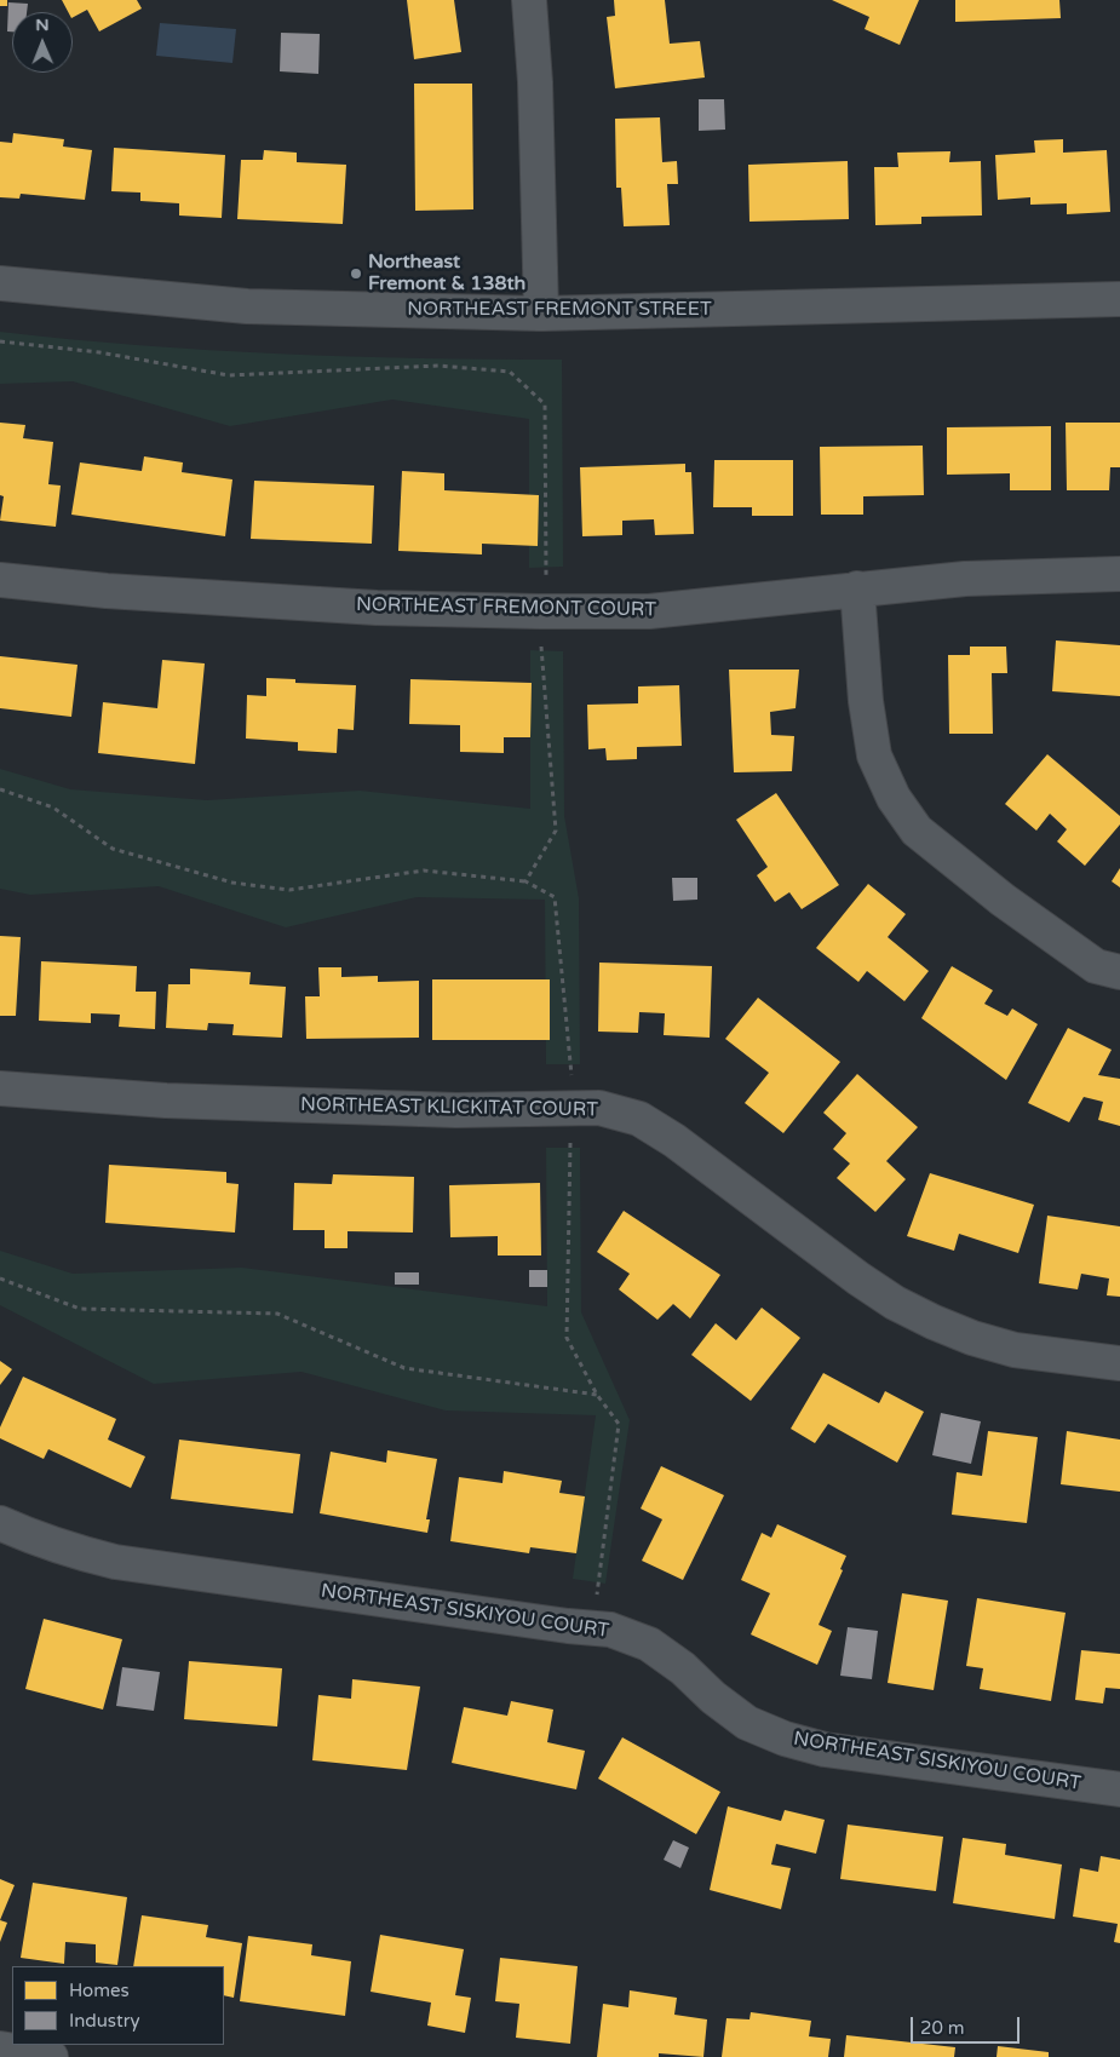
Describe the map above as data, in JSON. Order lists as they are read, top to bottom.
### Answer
{
  "streets": {
    "street": [
      "NORTHEAST FREMONT STREET",
      "NORTHEAST FREMONT COURT",
      "NORTHEAST KLICKITAT COURT",
      "NORTHEAST SISKIYOU COURT"
    ]
  },
  "places": ["Northeast Fremont & 138th"],
  "legend": ["Homes", "Industry"],
  "scale_bar": "20 m",
  "north": "top"
}
